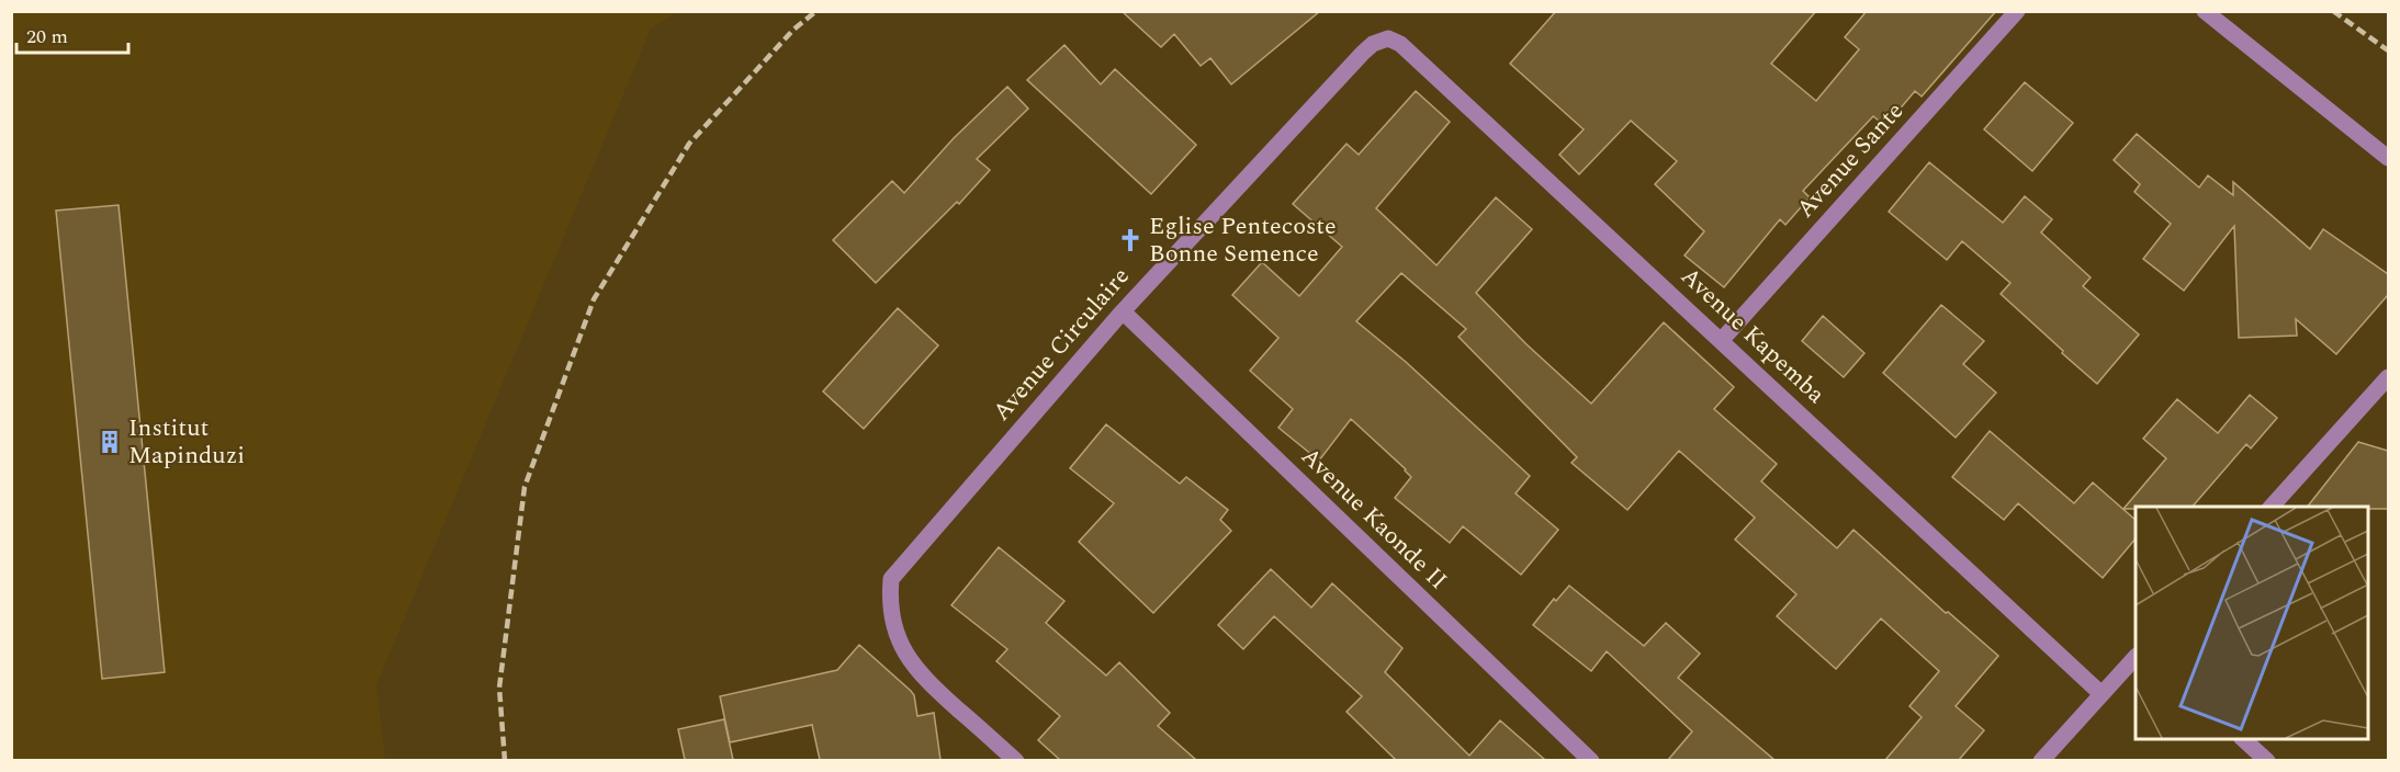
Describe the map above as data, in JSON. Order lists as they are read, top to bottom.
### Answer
{
  "streets": {
    "street": [
      "Avenue Sante",
      "Avenue Kapemba",
      "Avenue Circulaire",
      "Avenue Kaonde II"
    ]
  },
  "crossings": [
    ["Avenue Sante", "Avenue Kapemba"],
    ["Avenue Kapemba", "Avenue Circulaire"],
    ["Avenue Circulaire", "Avenue Kaonde II"]
  ],
  "places": {
    "church": ["Eglise Pentecoste Bonne Semence"],
    "building": ["Institut Mapinduzi"]
  },
  "scale_bar": "20 m"
}
